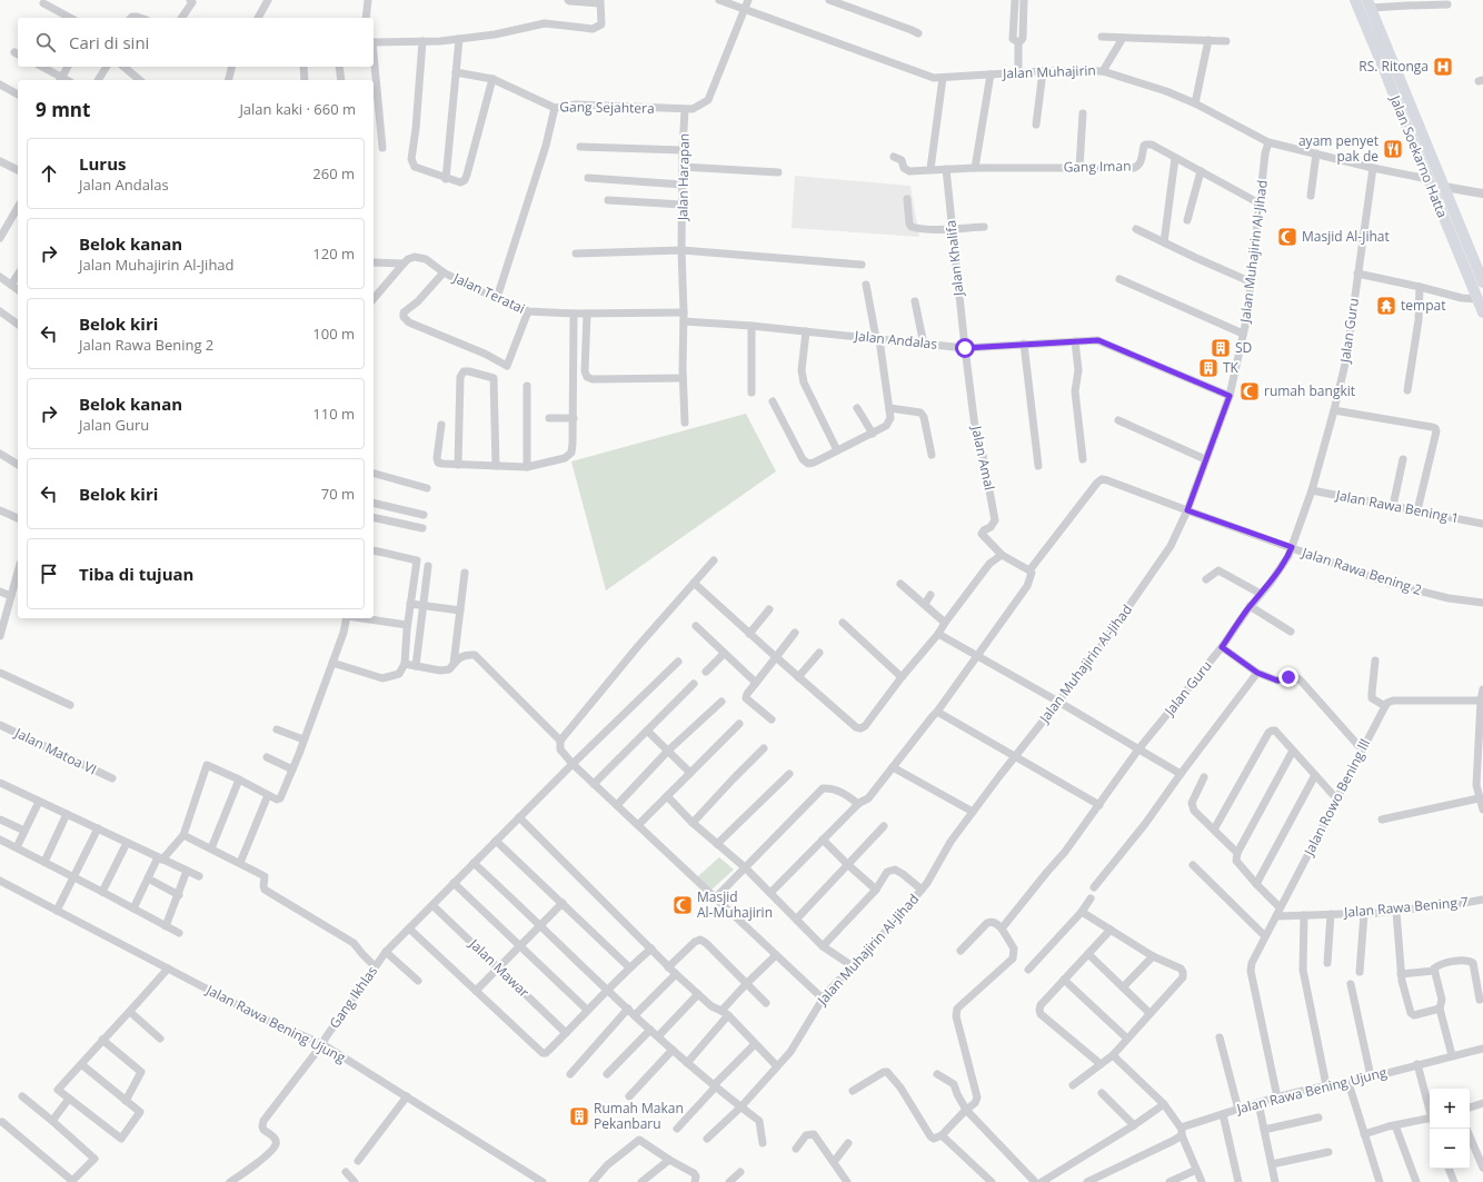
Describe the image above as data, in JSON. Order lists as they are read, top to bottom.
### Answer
{
  "streets": {
    "main road": ["Jalan Soekarno Hatta"],
    "street": [
      "Jalan Muhajirin",
      "Gang Sejahtera",
      "Gang Iman",
      "Jalan Harapan",
      "Jalan Muhajirin Al-Jihad",
      "Jalan Khalifa",
      "Jalan Teratai",
      "Jalan Guru",
      "Jalan Andalas",
      "Jalan Amal",
      "Jalan Rawa Bening 1",
      "Jalan Rawa Bening 2",
      "Jalan Matoa VI",
      "Jalan Rowo Bening lll",
      "Jalan Rawa Bening 7",
      "Jalan Mawar",
      "Gang Ikhlas",
      "Jalan Rawa Bening Ujung"
    ]
  },
  "crossings": [
    ["Jalan Muhajirin", "Jalan Soekarno Hatta"],
    ["Jalan Muhajirin", "Jalan Muhajirin Al-Jihad"],
    ["Jalan Muhajirin", "Jalan Guru"],
    ["Gang Sejahtera", "Jalan Harapan"],
    ["Gang Iman", "Jalan Muhajirin Al-Jihad"],
    ["Gang Iman", "Jalan Khalifa"],
    ["Jalan Harapan", "Jalan Teratai"],
    ["Jalan Harapan", "Jalan Andalas"],
    ["Jalan Muhajirin Al-Jihad", "Jalan Andalas"],
    ["Jalan Muhajirin Al-Jihad", "Jalan Rawa Bening 2"],
    ["Jalan Khalifa", "Jalan Andalas"],
    ["Jalan Khalifa", "Jalan Amal"],
    ["Jalan Guru", "Jalan Rawa Bening 1"],
    ["Jalan Guru", "Jalan Rawa Bening 2"],
    ["Jalan Andalas", "Jalan Amal"],
    ["Jalan Rowo Bening lll", "Jalan Rawa Bening 7"],
    ["Jalan Rowo Bening lll", "Jalan Rawa Bening Ujung"],
    ["Jalan Mawar", "Gang Ikhlas"],
    ["Gang Ikhlas", "Jalan Rawa Bening Ujung"]
  ],
  "places": {
    "hospital": ["RS. Ritonga"],
    "restaurant": ["ayam penyet pak de"],
    "mosque": ["Masjid Al-Jihat", "rumah bangkit", "Masjid Al-Muhajirin"],
    "temple": ["tempat"],
    "building": ["SD", "TK", "Rumah Makan Pekanbaru"]
  },
  "page": {
    "search": "Cari di sini",
    "heading": ["9 mnt", "Jalan kaki · 660 m"],
    "list": [
      ["Lurus", "Jalan Andalas", "260 m"],
      ["Belok kanan", "Jalan Muhajirin Al-Jihad", "120 m"],
      ["Belok kiri", "Jalan Rawa Bening 2", "100 m"],
      ["Belok kanan", "Jalan Guru", "110 m"],
      ["Belok kiri", "70 m"],
      "Tiba di tujuan"
    ],
    "map_buttons": ["+", "−"]
  }
}
